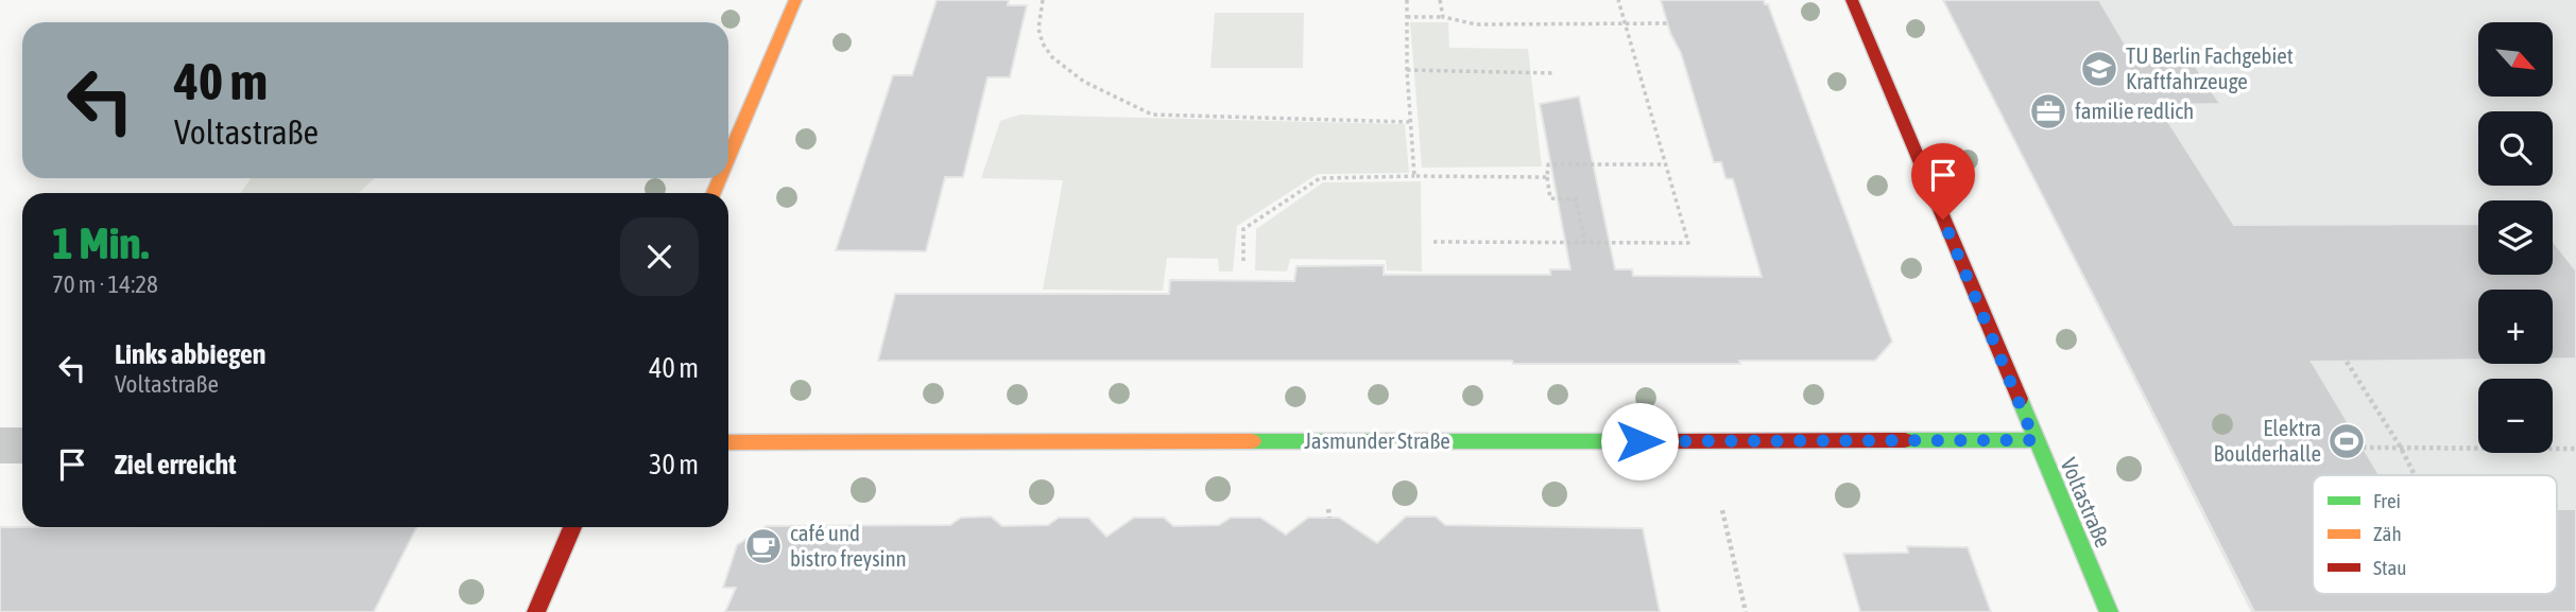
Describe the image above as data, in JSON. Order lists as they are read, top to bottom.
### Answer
{
  "streets": {
    "street": ["Jasmunder Straße", "Voltastraße"]
  },
  "crossings": [
    ["Jasmunder Straße", "Voltastraße"]
  ],
  "places": {
    "school or university": ["TU Berlin Fachgebiet Kraftfahrzeuge"],
    "office": ["familie redlich"],
    "sports": ["Elektra Boulderhalle"],
    "cafe": ["café und bistro freysinn"]
  },
  "legend": ["Frei", "Zäh", "Stau"],
  "north": "bottom right",
  "page": {
    "map_buttons": ["+", "−"],
    "turn": ["40 m", "Voltastraße"],
    "heading": ["1 Min.", "70 m · 14:28"],
    "list": [
      {
        "name": "Links abbiegen",
        "note": "Voltastraße",
        "value": "40 m"
      },
      {
        "name": "Ziel erreicht",
        "value": "30 m"
      }
    ]
  }
}
